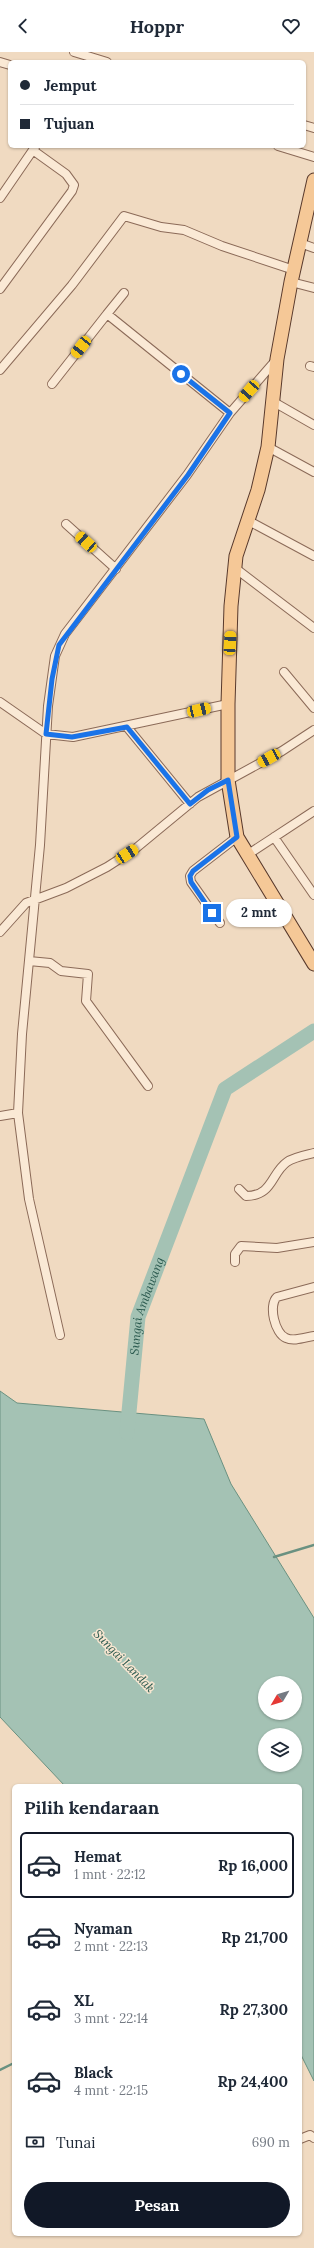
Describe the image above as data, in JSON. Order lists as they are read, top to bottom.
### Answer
{
  "water": ["Sungai Ambawang", "Sungai Landak"],
  "north": "bottom left",
  "page": {
    "header": "Hoppr",
    "banner": ["Jemput", "Tujuan"],
    "bubble": "2 mnt",
    "heading": "Pilih kendaraan",
    "list": [
      {
        "name": "Hemat",
        "note": "1 mnt · 22:12",
        "value": "Rp 16,000"
      },
      {
        "name": "Nyaman",
        "note": "2 mnt · 22:13",
        "value": "Rp 21,700"
      },
      {
        "name": "XL",
        "note": "3 mnt · 22:14",
        "value": "Rp 27,300"
      },
      {
        "name": "Black",
        "note": "4 mnt · 22:15",
        "value": "Rp 24,400"
      }
    ],
    "pay": ["Tunai", "690 m"],
    "buttons": "Pesan"
  }
}
